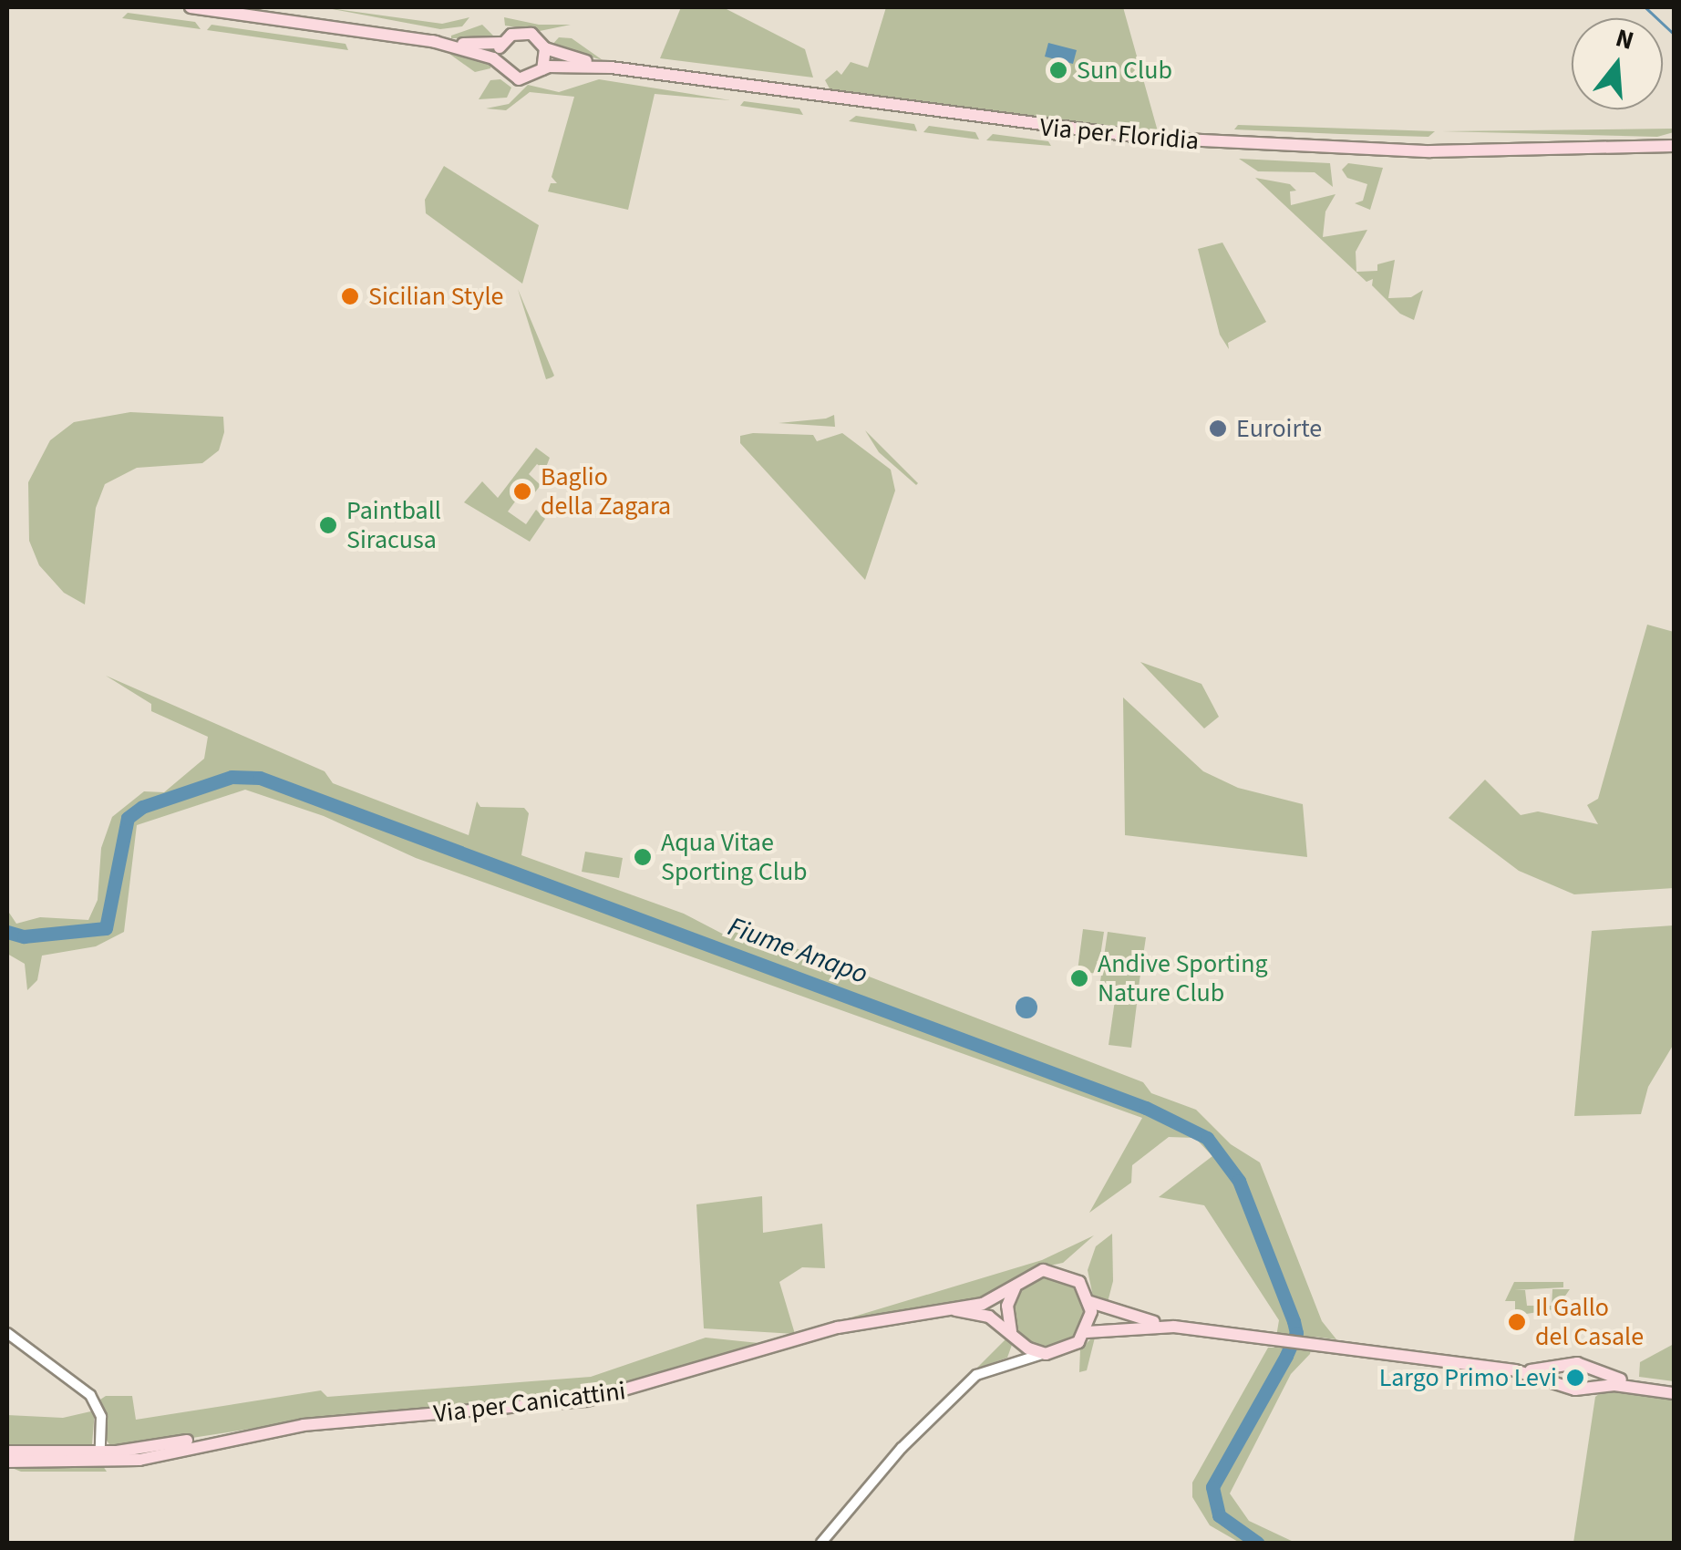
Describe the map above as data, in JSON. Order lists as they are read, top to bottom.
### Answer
{
  "streets": {
    "main road": ["Via per Floridia", "Via per Canicattini"]
  },
  "water": ["Fiume Anapo"],
  "places": [
    "Sun Club",
    "Sicilian Style",
    "Euroirte",
    "Baglio della Zagara",
    "Paintball Siracusa",
    "Aqua Vitae Sporting Club",
    "Andive Sporting Nature Club",
    "Il Gallo del Casale",
    "Largo Primo Levi"
  ],
  "north": "top"
}
